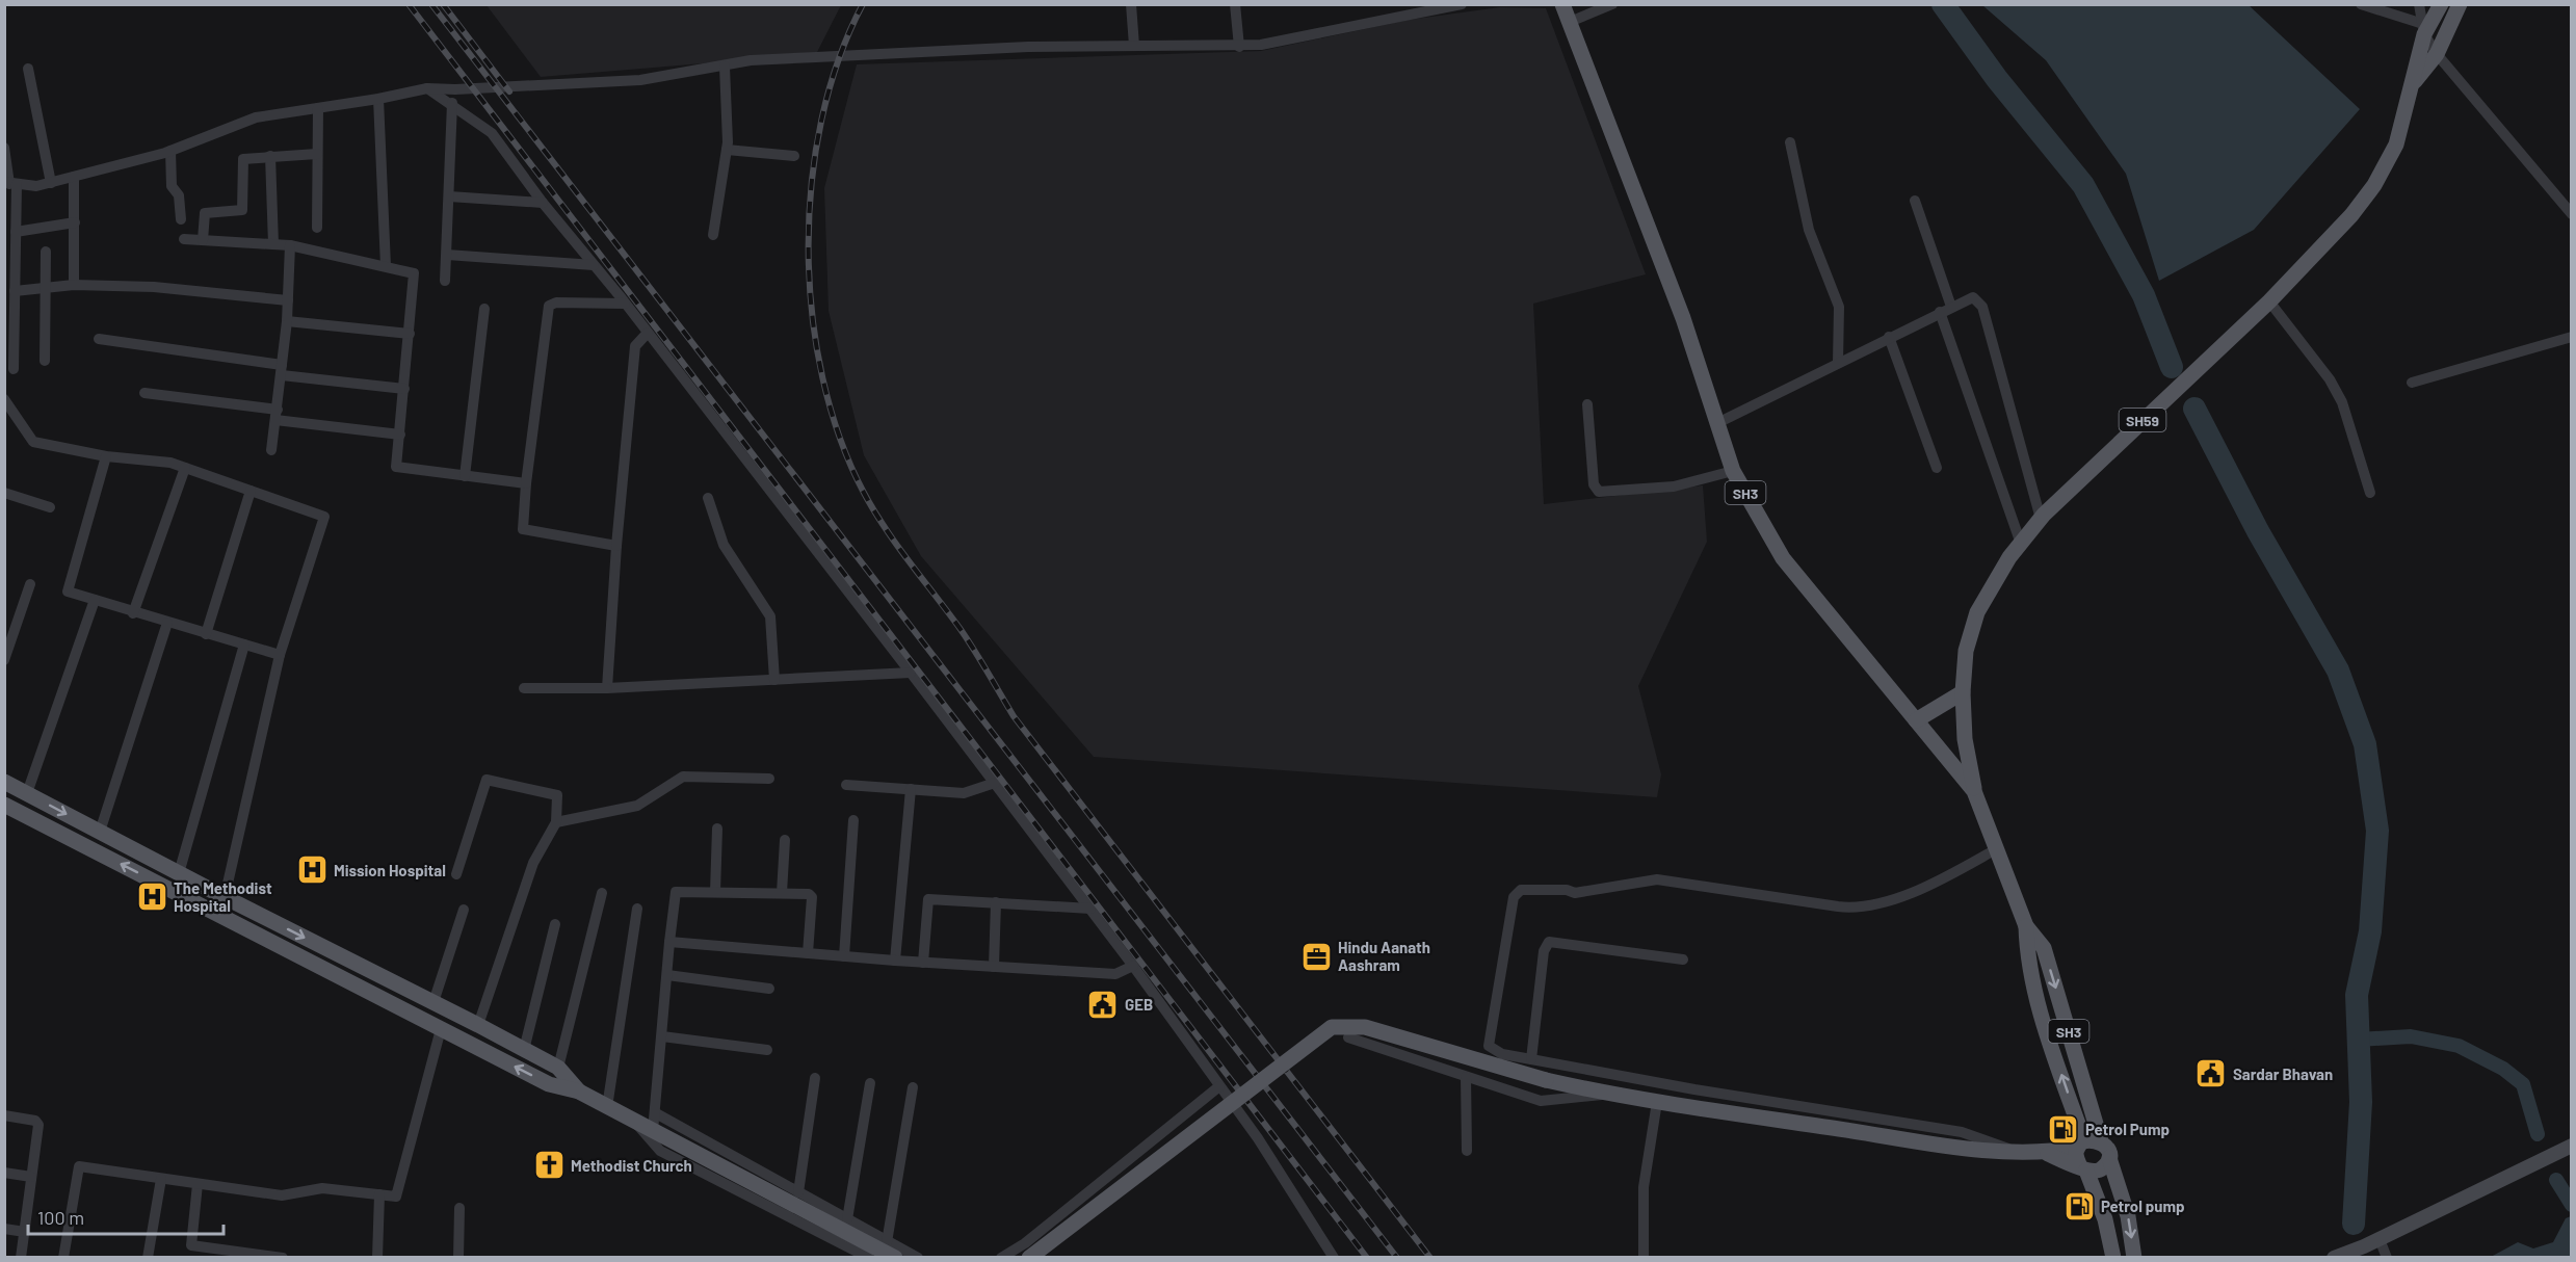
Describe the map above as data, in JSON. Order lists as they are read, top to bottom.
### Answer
{
  "streets": {
    "main road": ["SH59", "SH3"]
  },
  "crossings": [
    ["SH59", "SH3"]
  ],
  "places": {
    "hospital": ["Mission Hospital", "The Methodist Hospital"],
    "office": ["Hindu Aanath Aashram"],
    "public building": ["GEB", "Sardar Bhavan"],
    "fuel station": ["Petrol Pump", "Petrol pump"],
    "church": ["Methodist Church"]
  },
  "scale_bar": "100 m"
}
